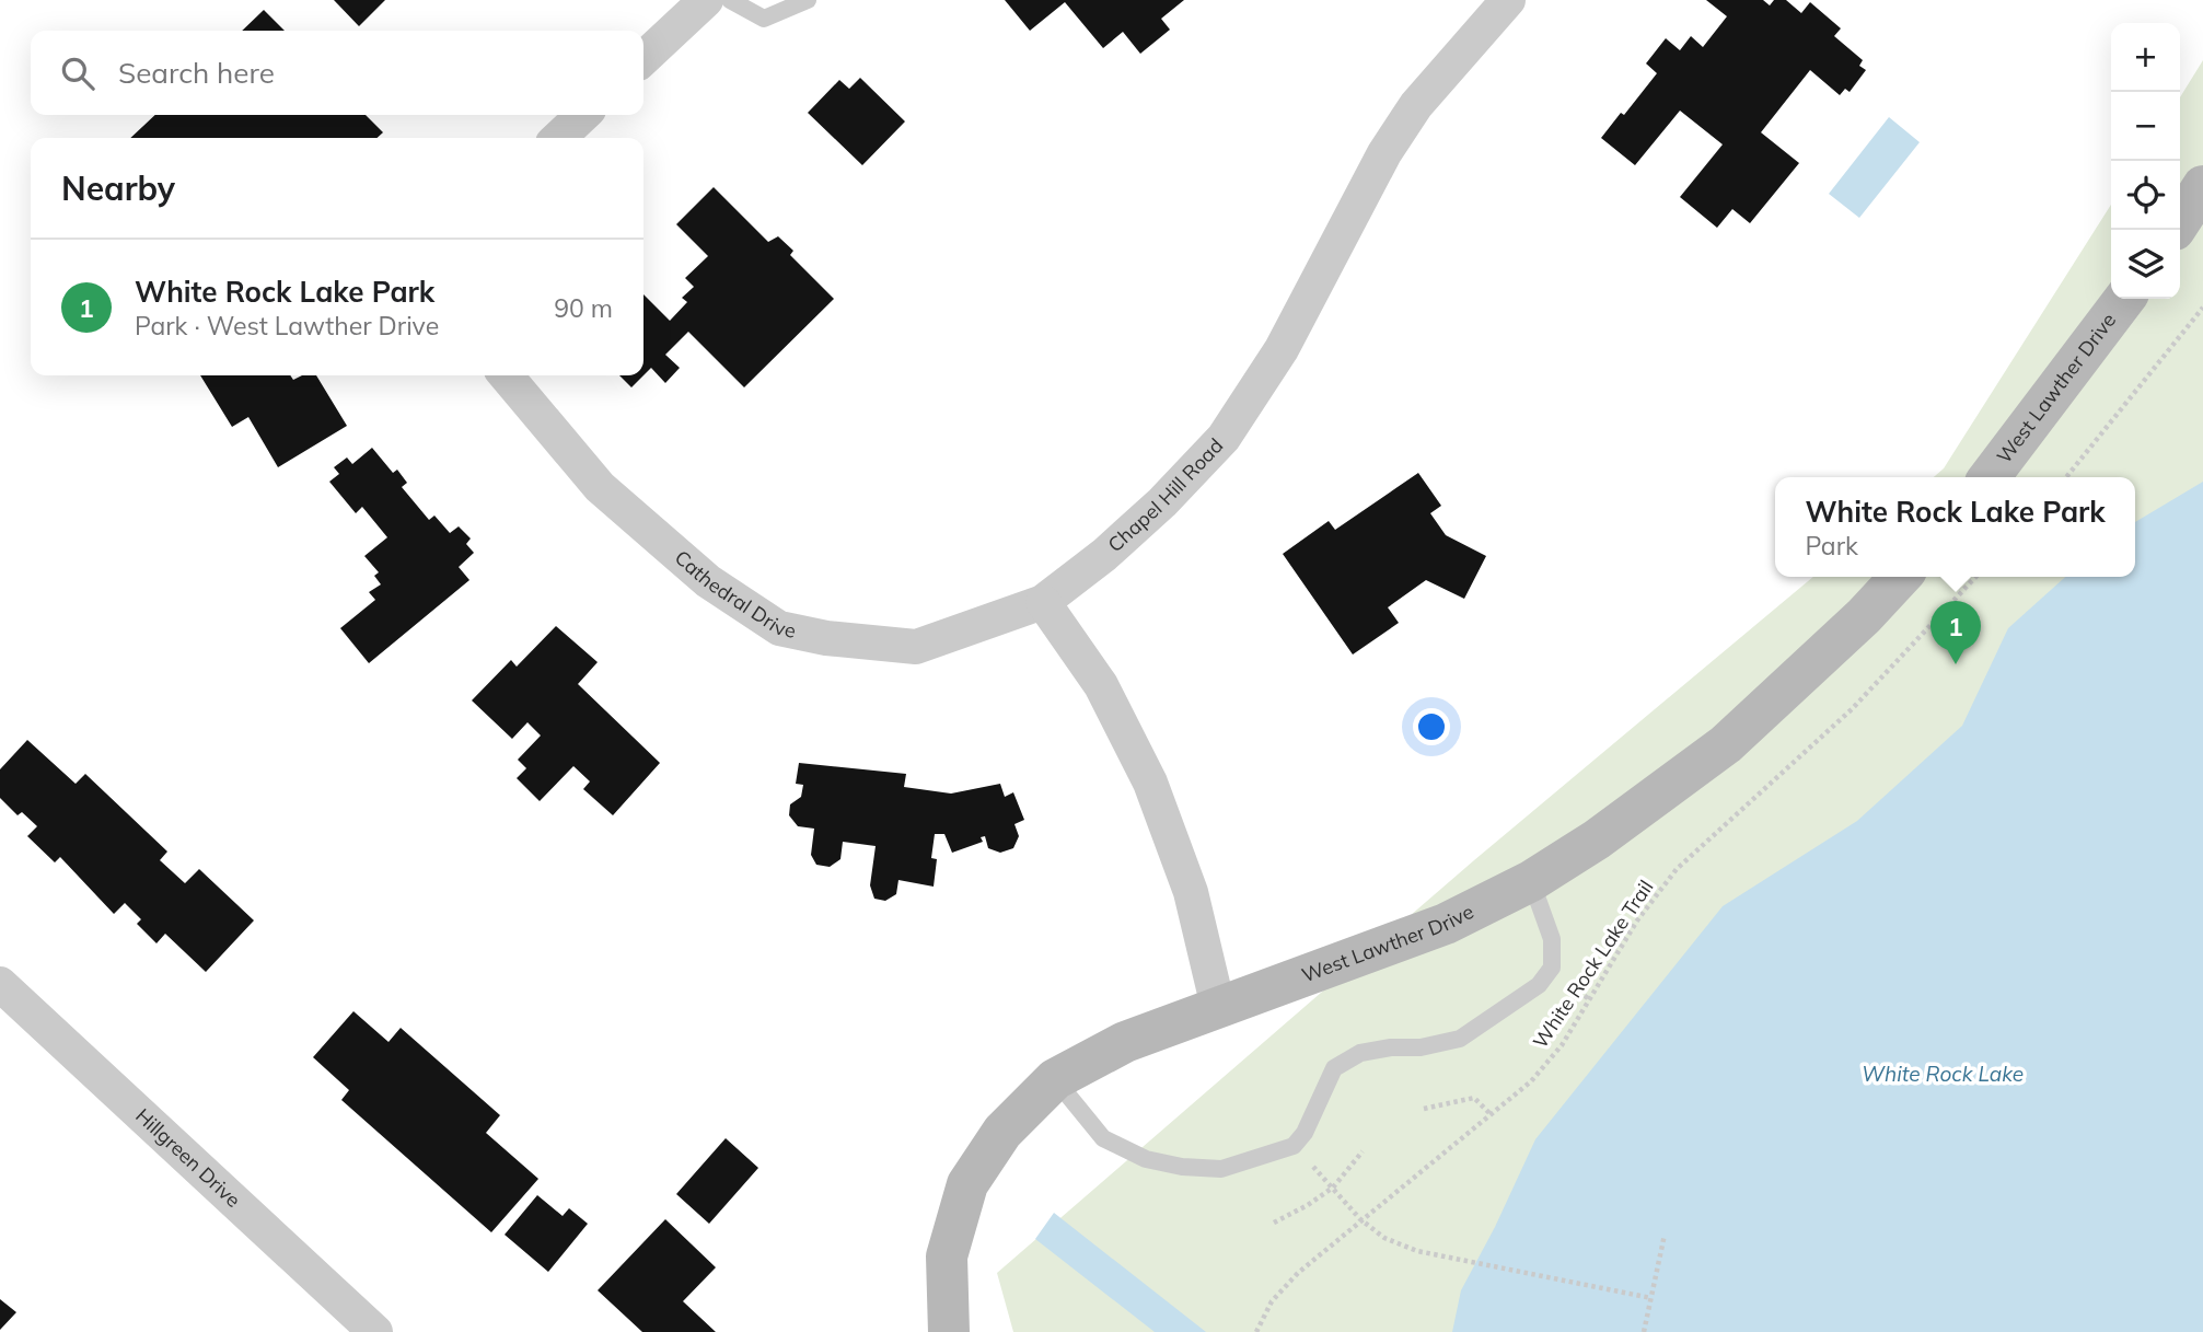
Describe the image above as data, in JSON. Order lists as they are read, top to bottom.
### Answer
{
  "streets": {
    "street": [
      "West Lawther Drive",
      "Chapel Hill Road",
      "Cathedral Drive",
      "Hillgreen Drive"
    ],
    "path": ["White Rock Lake Trail"]
  },
  "crossings": [
    ["Chapel Hill Road", "Cathedral Drive"]
  ],
  "water": ["White Rock Lake"],
  "page": {
    "map_buttons": ["+", "−"],
    "search": "Search here",
    "heading": "Nearby",
    "list": [
      {
        "mark": "1",
        "name": "White Rock Lake Park",
        "note": "Park · West Lawther Drive",
        "value": "90 m"
      }
    ],
    "popup": ["White Rock Lake Park", "Park"],
    "pins": "1"
  }
}
